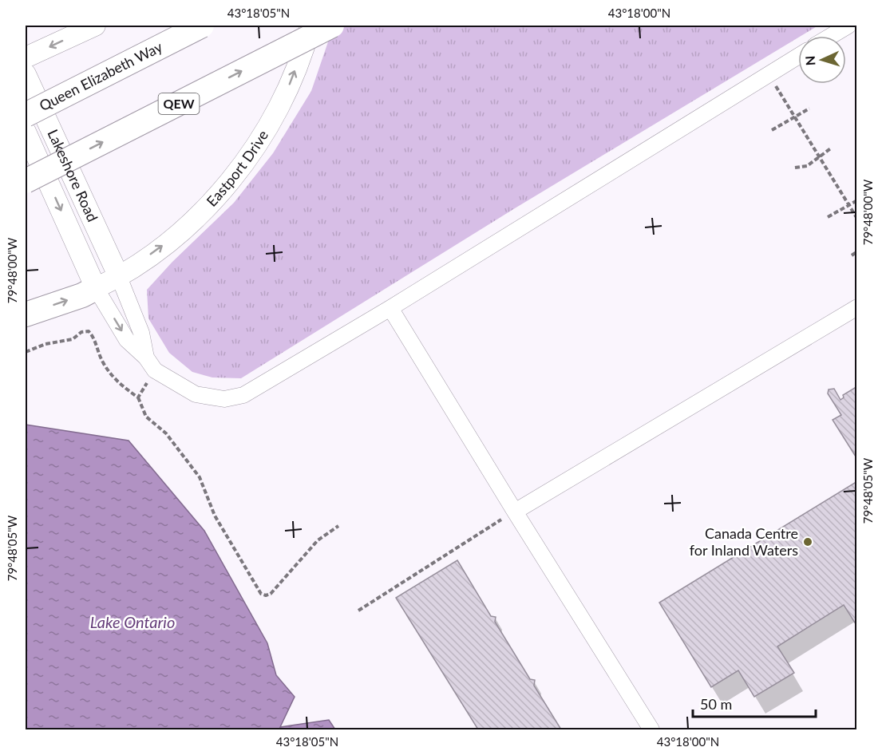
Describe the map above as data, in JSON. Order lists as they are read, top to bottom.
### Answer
{
  "streets": {
    "highway": ["Queen Elizabeth Way", "QEW"],
    "main road": ["Eastport Drive", "Lakeshore Road"]
  },
  "crossings": [
    ["Eastport Drive", "Lakeshore Road"]
  ],
  "one_way": ["Eastport Drive"],
  "water": ["Lake Ontario"],
  "places": ["Canada Centre for Inland Waters"],
  "scale_bar": "50 m",
  "north": "left",
  "coordinates": [
    "43°18'05\"N",
    "43°18'00\"N",
    "79°48'00\"W",
    "79°48'05\"W"
  ]
}
